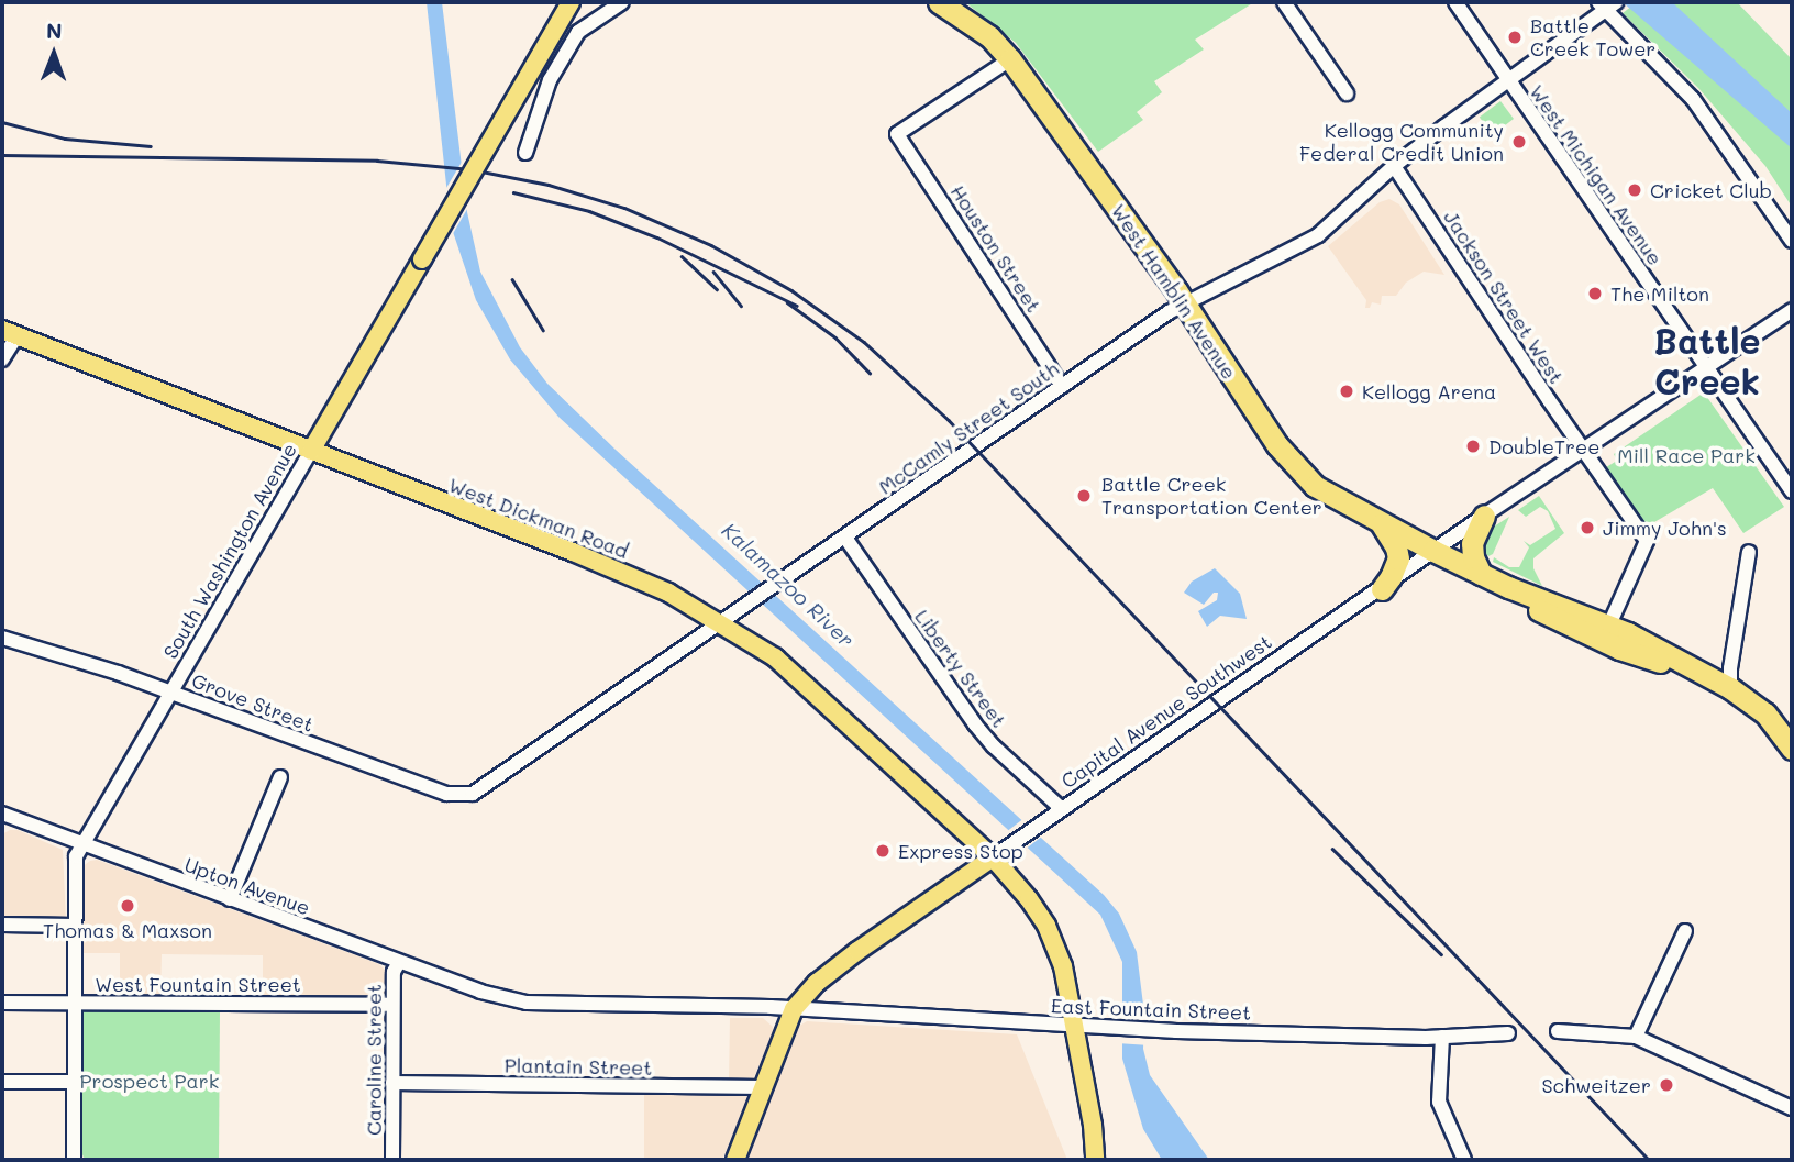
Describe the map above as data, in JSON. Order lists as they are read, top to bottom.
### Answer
{
  "streets": {
    "highway": ["West Hamblin Avenue"],
    "main road": ["West Dickman Road", "South Washington Avenue", "Capital Avenue Southwest"],
    "street": [
      "West Michigan Avenue",
      "Houston Street",
      "Jackson Street West",
      "McCamly Street South",
      "Liberty Street",
      "Grove Street",
      "Upton Avenue",
      "West Fountain Street",
      "East Fountain Street",
      "Caroline Street",
      "Plantain Street"
    ]
  },
  "crossings": [
    ["West Michigan Avenue", "McCamly Street South"],
    ["West Michigan Avenue", "Capital Avenue Southwest"],
    ["Houston Street", "West Hamblin Avenue"],
    ["Houston Street", "McCamly Street South"],
    ["West Hamblin Avenue", "Jackson Street West"],
    ["West Hamblin Avenue", "McCamly Street South"],
    ["West Hamblin Avenue", "Capital Avenue Southwest"],
    ["Jackson Street West", "McCamly Street South"],
    ["Jackson Street West", "Capital Avenue Southwest"],
    ["McCamly Street South", "West Dickman Road"],
    ["McCamly Street South", "Liberty Street"],
    ["McCamly Street South", "Grove Street"],
    ["West Dickman Road", "South Washington Avenue"],
    ["West Dickman Road", "Capital Avenue Southwest"],
    ["West Dickman Road", "East Fountain Street"],
    ["South Washington Avenue", "Grove Street"],
    ["South Washington Avenue", "Upton Avenue"],
    ["South Washington Avenue", "West Fountain Street"],
    ["Liberty Street", "Capital Avenue Southwest"],
    ["Capital Avenue Southwest", "Upton Avenue"],
    ["Capital Avenue Southwest", "East Fountain Street"],
    ["Capital Avenue Southwest", "Plantain Street"],
    ["Upton Avenue", "East Fountain Street"],
    ["Upton Avenue", "Caroline Street"],
    ["West Fountain Street", "Caroline Street"],
    ["Caroline Street", "Plantain Street"]
  ],
  "districts": ["Battle Creek"],
  "water": ["Kalamazoo River"],
  "parks": ["Mill Race Park", "Prospect Park"],
  "places": [
    "Battle Creek Tower",
    "Kellogg Community Federal Credit Union",
    "Cricket Club",
    "The Milton",
    "Kellogg Arena",
    "DoubleTree",
    "Battle Creek Transportation Center",
    "Jimmy John's",
    "Express Stop",
    "Thomas & Maxson",
    "Schweitzer"
  ],
  "north": "top"
}
